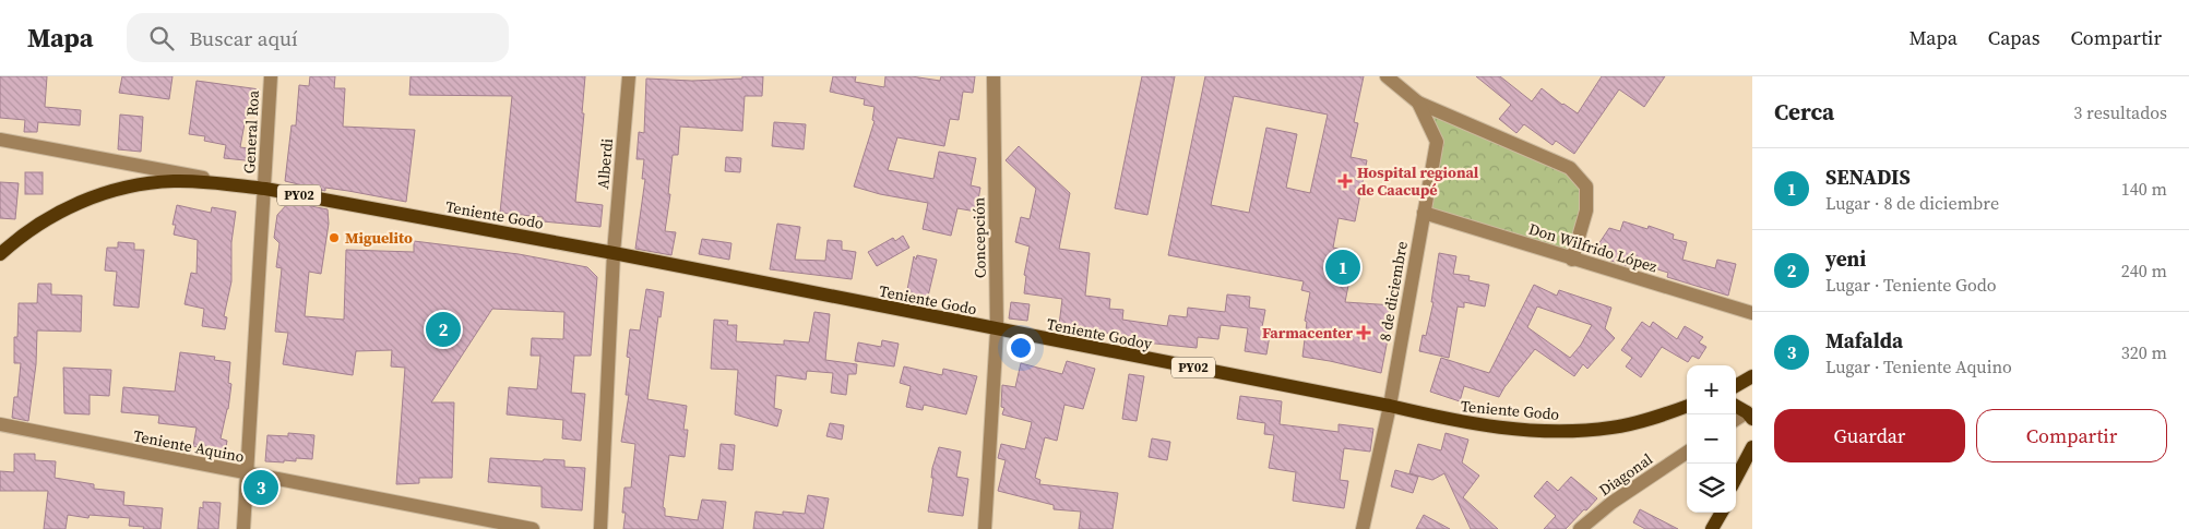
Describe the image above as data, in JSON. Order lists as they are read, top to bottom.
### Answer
{
  "streets": {
    "main road": ["PY02", "Teniente Godo", "Teniente Godoy"],
    "street": [
      "General Roa",
      "Alberdi",
      "Concepción",
      "Don Wilfrido López",
      "8 de diciembre",
      "Teniente Aquino",
      "Diagonal"
    ]
  },
  "crossings": [
    ["General Roa", "Teniente Godo"],
    ["General Roa", "Teniente Aquino"],
    ["Alberdi", "Teniente Godo"],
    ["Teniente Godo", "Concepción"],
    ["Teniente Godo", "8 de diciembre"],
    ["Teniente Godo", "Teniente Godoy"],
    ["Concepción", "Teniente Godoy"],
    ["Don Wilfrido López", "8 de diciembre"],
    ["8 de diciembre", "Teniente Godoy"]
  ],
  "places": {
    "health": ["Hospital regional de Caacupé", "Farmacenter"],
    "other": ["Miguelito"]
  },
  "page": {
    "header": "Mapa",
    "search": "Buscar aquí",
    "nav": ["Mapa", "Capas", "Compartir"],
    "heading": ["Cerca", "3 resultados"],
    "list": [
      {
        "mark": "1",
        "name": "SENADIS",
        "note": "Lugar · 8 de diciembre",
        "value": "140 m"
      },
      {
        "mark": "2",
        "name": "yeni",
        "note": "Lugar · Teniente Godo",
        "value": "240 m"
      },
      {
        "mark": "3",
        "name": "Mafalda",
        "note": "Lugar · Teniente Aquino",
        "value": "320 m"
      }
    ],
    "pins": ["1", "2", "3"],
    "map_buttons": ["+", "−"],
    "buttons": ["Guardar", "Compartir"]
  }
}
